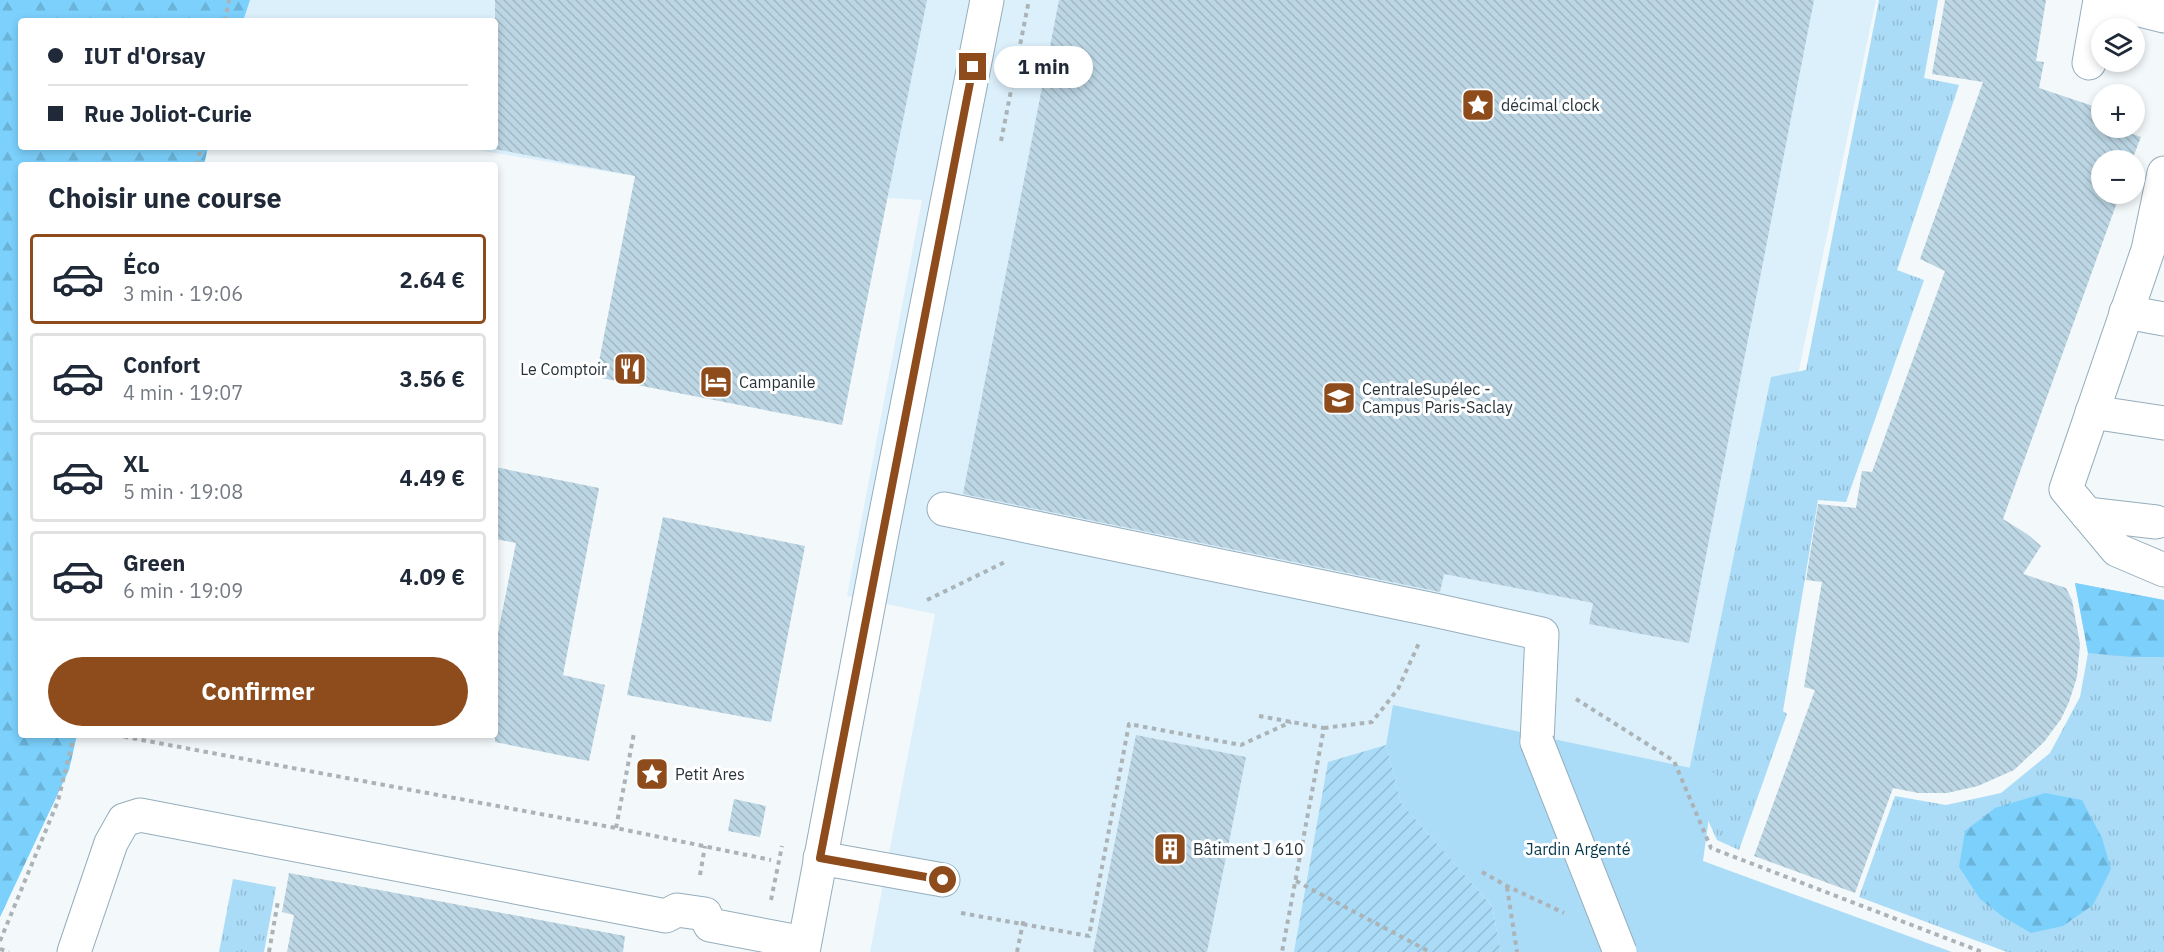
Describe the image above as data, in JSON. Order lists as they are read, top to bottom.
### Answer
{
  "parks": ["Jardin Argenté"],
  "places": {
    "place": ["décimal clock", "Petit Ares"],
    "restaurant": ["Le Comptoir"],
    "hotel": ["Campanile"],
    "school or university": ["CentraleSupélec - Campus Paris-Saclay"],
    "building": ["Bâtiment J 610"]
  },
  "page": {
    "map_buttons": ["+", "−"],
    "banner": ["IUT d'Orsay", "Rue Joliot-Curie"],
    "bubble": "1 min",
    "heading": "Choisir une course",
    "list": [
      {
        "name": "Éco",
        "note": "3 min · 19:06",
        "value": "2.64 €"
      },
      {
        "name": "Confort",
        "note": "4 min · 19:07",
        "value": "3.56 €"
      },
      {
        "name": "XL",
        "note": "5 min · 19:08",
        "value": "4.49 €"
      },
      {
        "name": "Green",
        "note": "6 min · 19:09",
        "value": "4.09 €"
      }
    ],
    "buttons": "Confirmer"
  }
}
